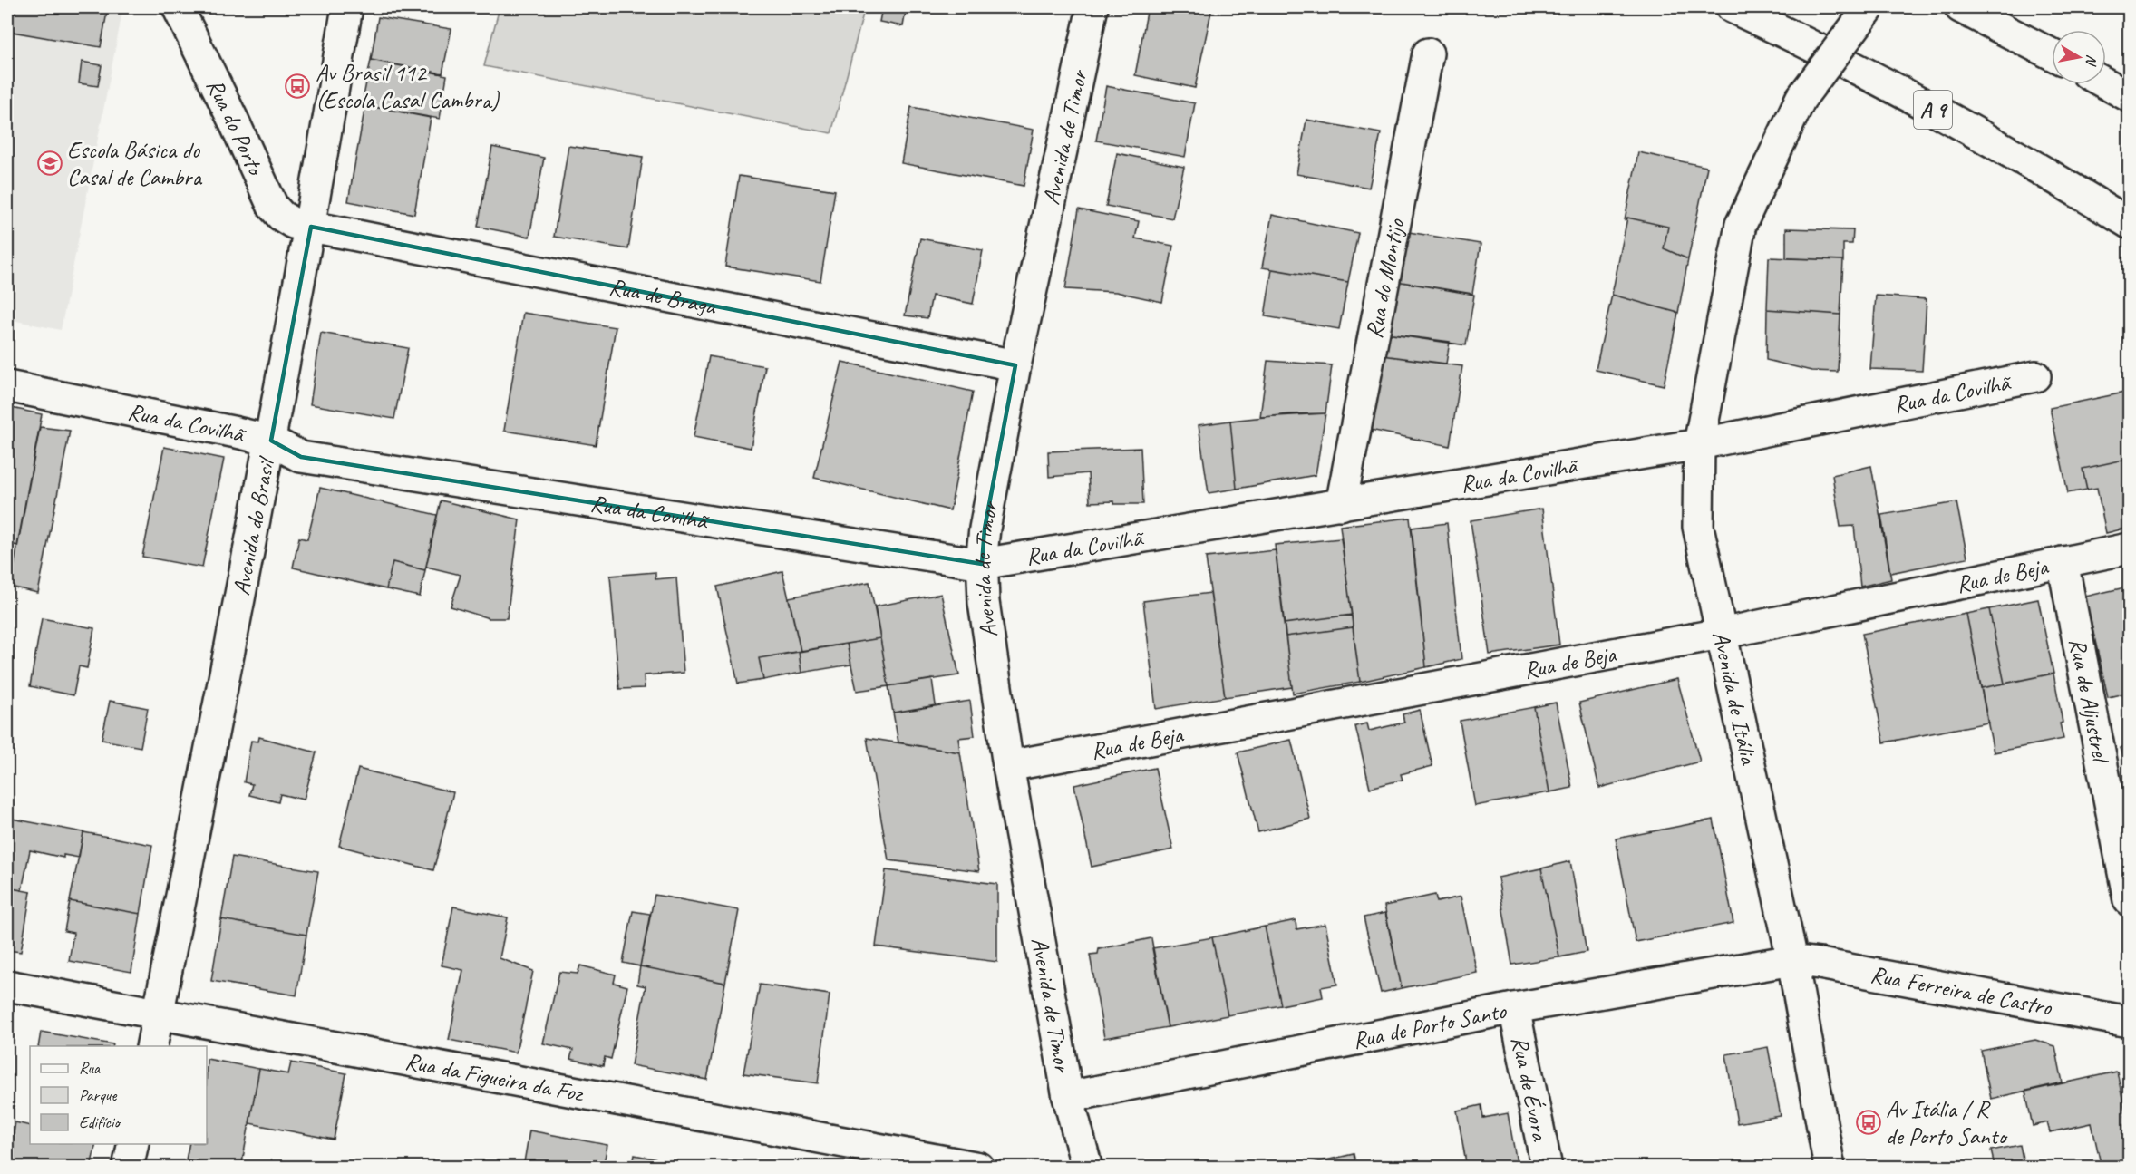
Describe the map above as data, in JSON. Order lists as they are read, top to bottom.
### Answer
{
  "streets": {
    "main road": [
      "A 9",
      "Rua do Porto",
      "Avenida de Timor",
      "Rua do Montijo",
      "Rua de Braga",
      "Rua da Covilhã",
      "Avenida do Brasil",
      "Rua de Beja",
      "Avenida de Itália",
      "Rua de Aljustrel",
      "Rua Ferreira de Castro",
      "Rua de Porto Santo",
      "Rua da Figueira da Foz",
      "Rua de Évora"
    ]
  },
  "crossings": [
    ["Rua do Porto", "Rua de Braga"],
    ["Rua do Porto", "Avenida do Brasil"],
    ["Avenida de Timor", "Rua de Braga"],
    ["Avenida de Timor", "Rua da Covilhã"],
    ["Avenida de Timor", "Rua de Beja"],
    ["Avenida de Timor", "Rua de Porto Santo"],
    ["Rua do Montijo", "Rua da Covilhã"],
    ["Rua de Braga", "Avenida do Brasil"],
    ["Rua da Covilhã", "Avenida do Brasil"],
    ["Rua da Covilhã", "Avenida de Itália"],
    ["Avenida do Brasil", "Rua da Figueira da Foz"],
    ["Rua de Beja", "Avenida de Itália"],
    ["Rua de Beja", "Rua de Aljustrel"],
    ["Avenida de Itália", "Rua Ferreira de Castro"],
    ["Avenida de Itália", "Rua de Porto Santo"],
    ["Rua Ferreira de Castro", "Rua de Porto Santo"],
    ["Rua de Porto Santo", "Rua de Évora"]
  ],
  "places": {
    "bus stop": ["Av Brasil 112 (Escola Casal Cambra)", "Av Itália / R de Porto Santo"],
    "school or university": ["Escola Básica do Casal de Cambra"]
  },
  "legend": ["Rua", "Parque", "Edifício"],
  "north": "right"
}
